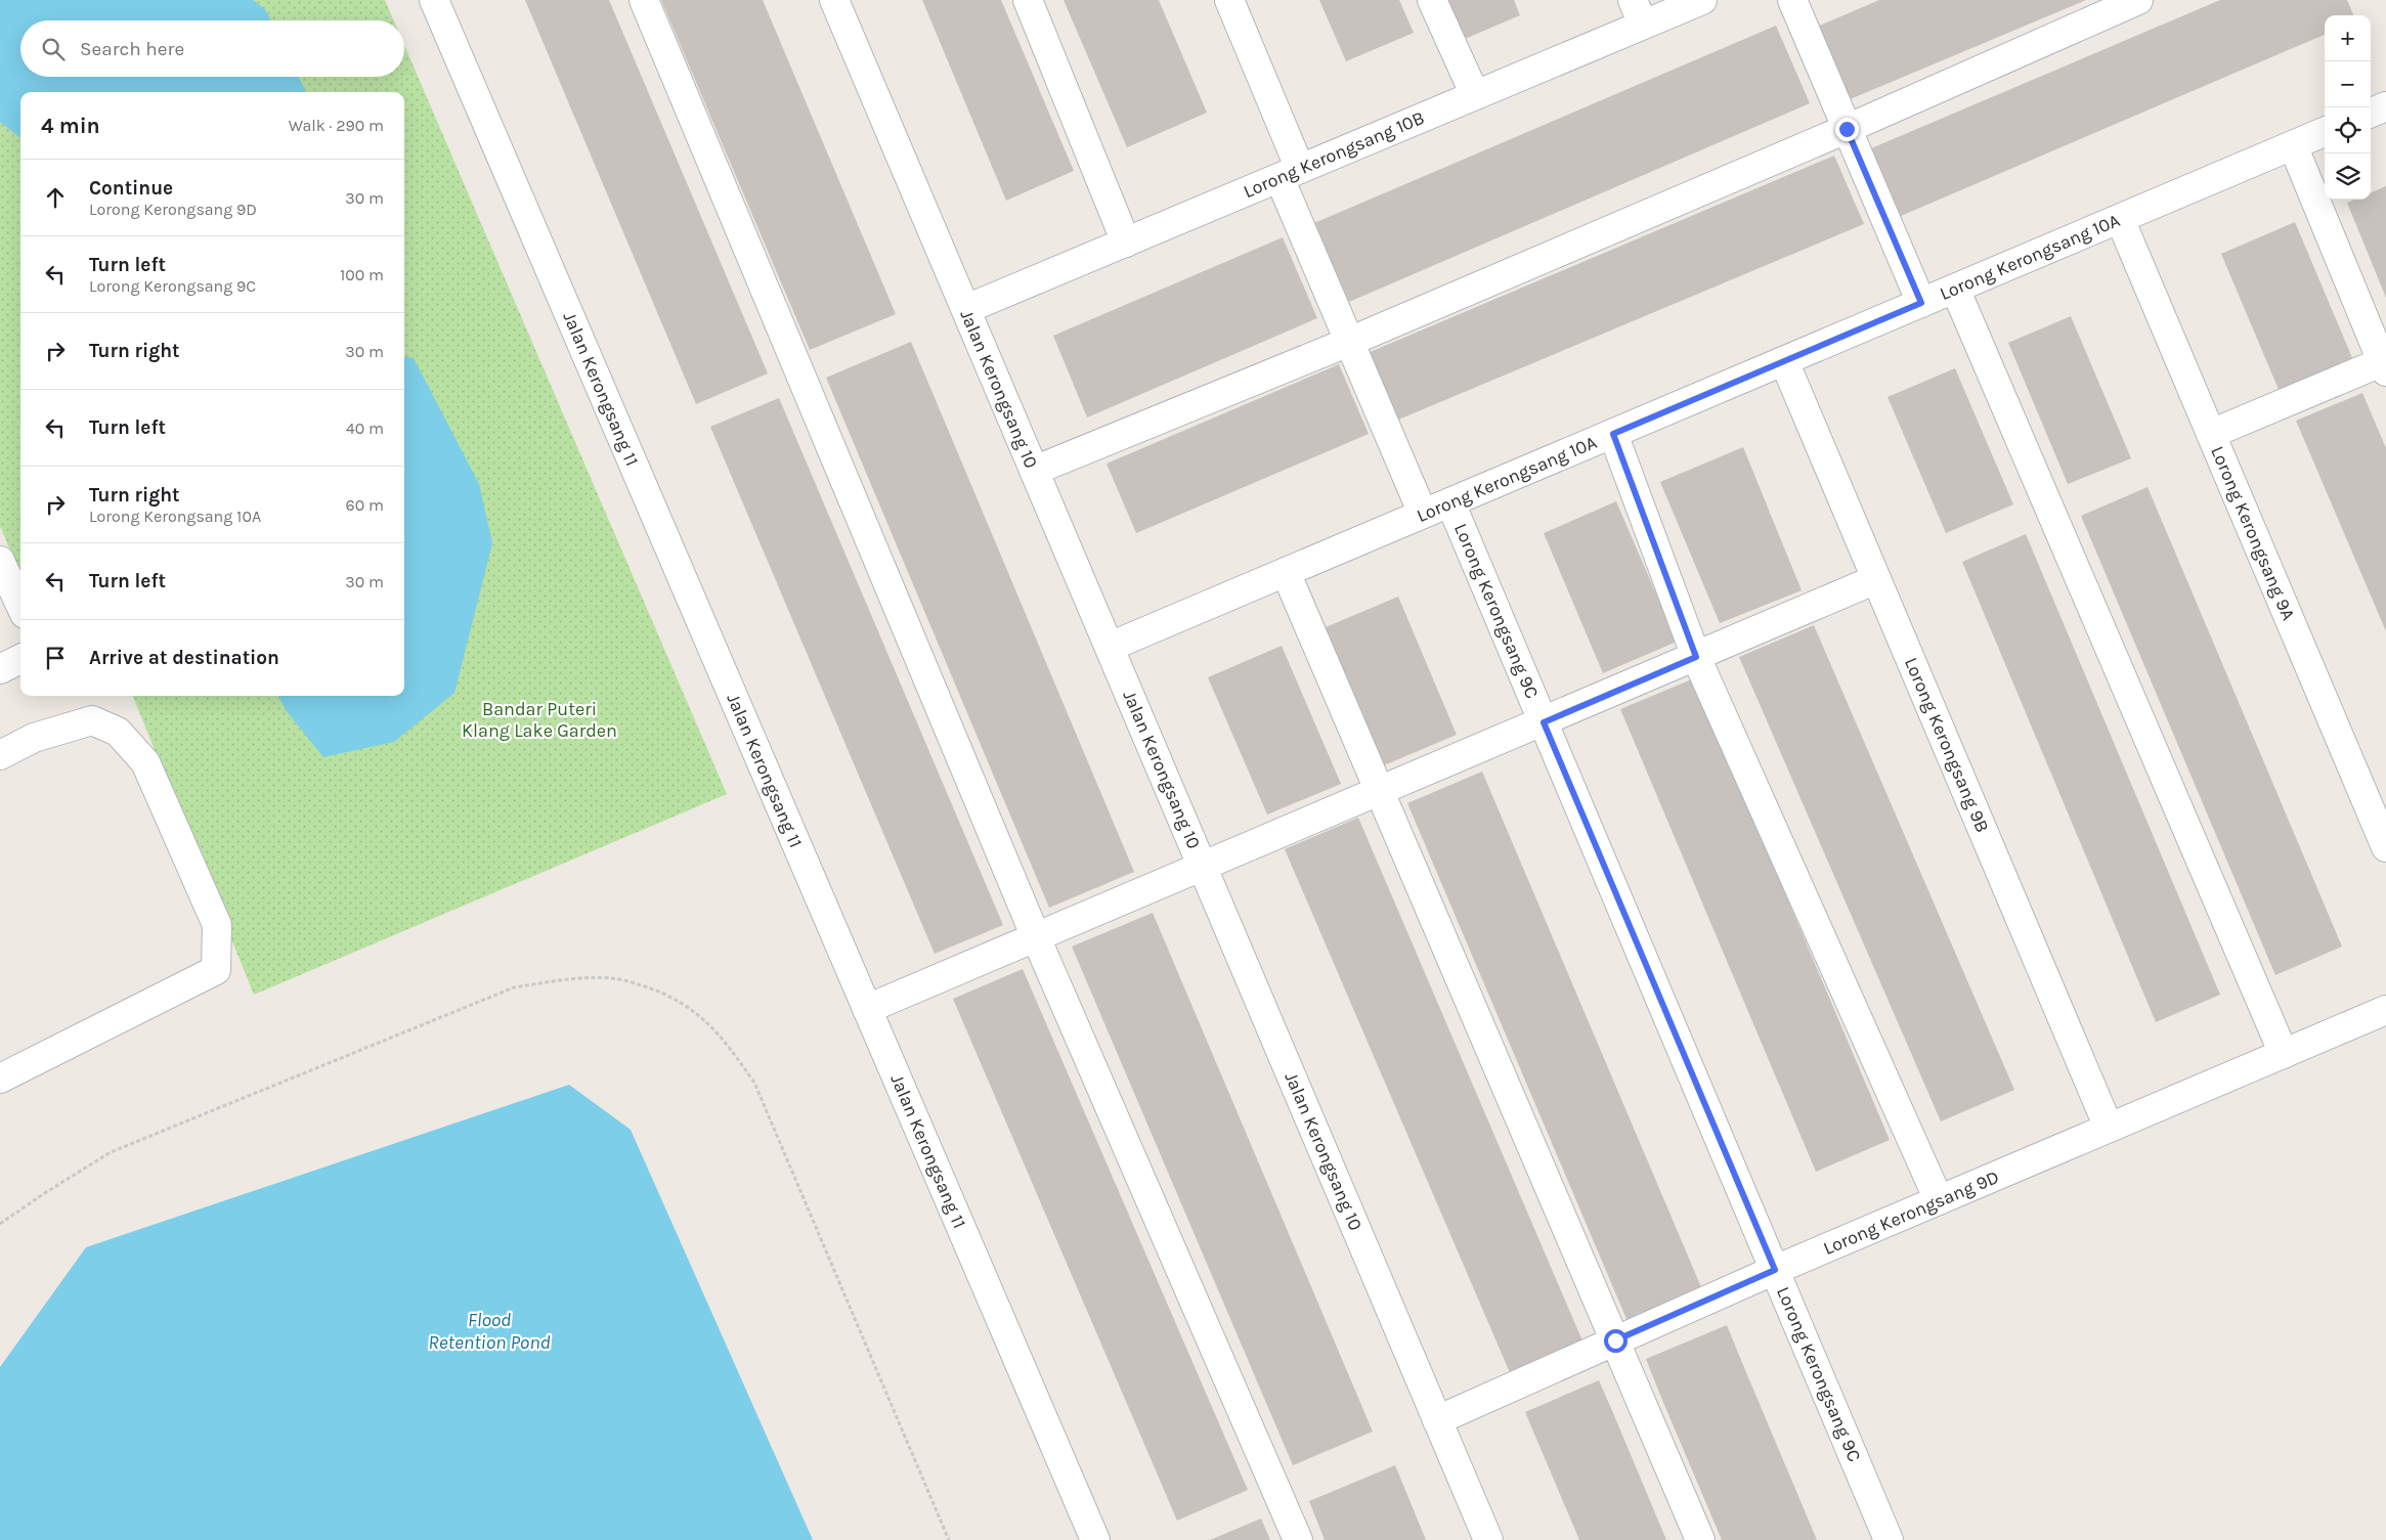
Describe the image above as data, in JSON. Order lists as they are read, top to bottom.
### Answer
{
  "streets": {
    "street": [
      "Lorong Kerongsang 10B",
      "Lorong Kerongsang 10A",
      "Jalan Kerongsang 11",
      "Jalan Kerongsang 10",
      "Lorong Kerongsang 9A",
      "Lorong Kerongsang 9C",
      "Lorong Kerongsang 9B",
      "Lorong Kerongsang 9D"
    ]
  },
  "crossings": [
    ["Lorong Kerongsang 10B", "Jalan Kerongsang 10"],
    ["Lorong Kerongsang 10A", "Jalan Kerongsang 10"],
    ["Lorong Kerongsang 10A", "Lorong Kerongsang 9A"],
    ["Lorong Kerongsang 10A", "Lorong Kerongsang 9C"],
    ["Lorong Kerongsang 10A", "Lorong Kerongsang 9B"],
    ["Jalan Kerongsang 10", "Lorong Kerongsang 9D"],
    ["Lorong Kerongsang 9C", "Lorong Kerongsang 9D"],
    ["Lorong Kerongsang 9B", "Lorong Kerongsang 9D"]
  ],
  "water": ["Flood Retention Pond"],
  "parks": ["Bandar Puteri Klang Lake Garden"],
  "page": {
    "map_buttons": ["+", "−"],
    "search": "Search here",
    "heading": ["4 min", "Walk · 290 m"],
    "list": [
      ["Continue", "Lorong Kerongsang 9D", "30 m"],
      ["Turn left", "Lorong Kerongsang 9C", "100 m"],
      ["Turn right", "30 m"],
      ["Turn left", "40 m"],
      ["Turn right", "Lorong Kerongsang 10A", "60 m"],
      ["Turn left", "30 m"],
      "Arrive at destination"
    ]
  }
}
